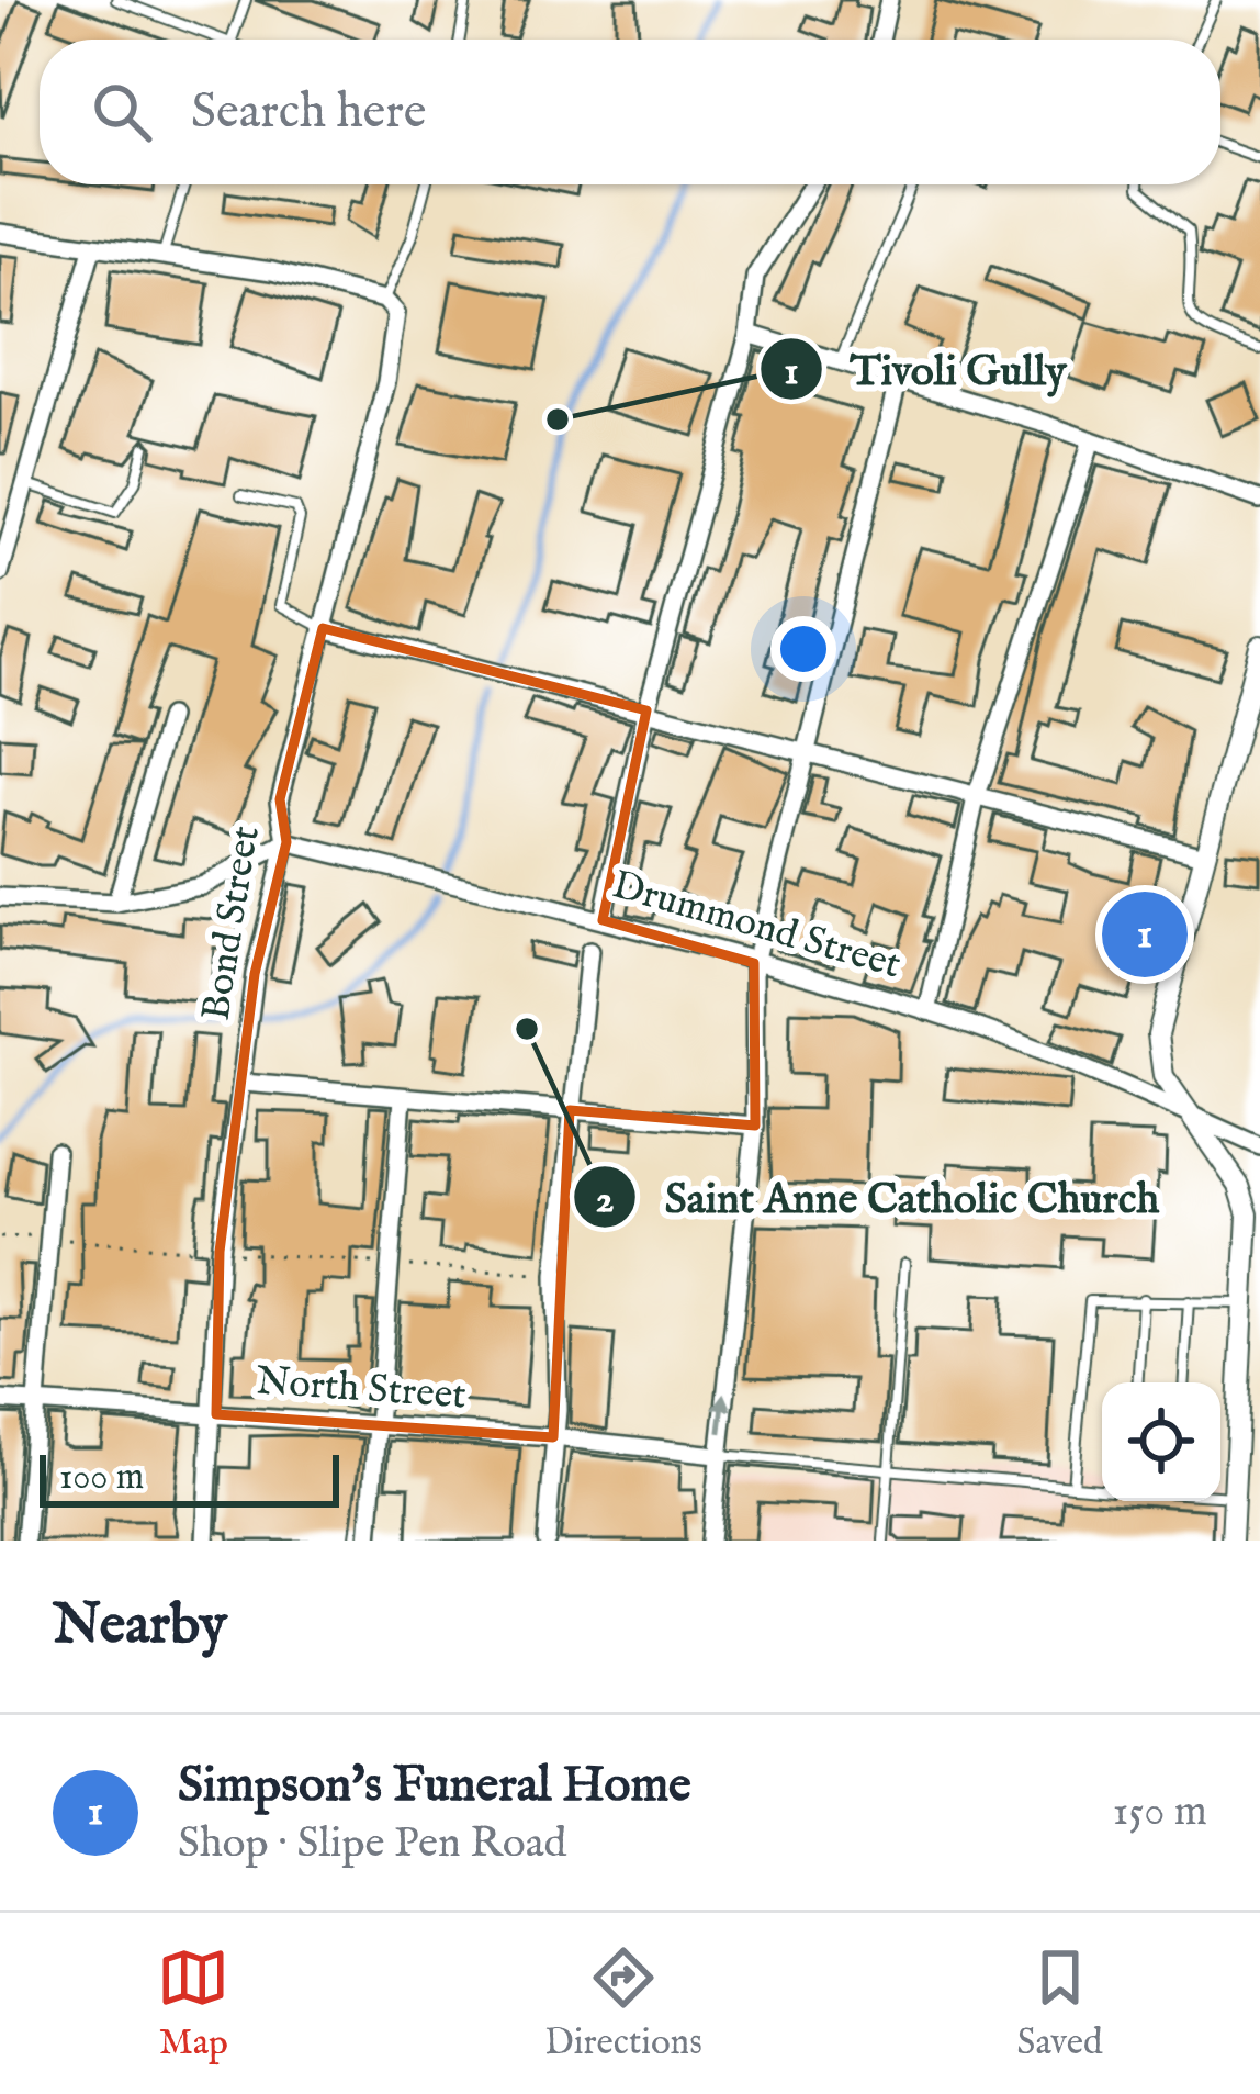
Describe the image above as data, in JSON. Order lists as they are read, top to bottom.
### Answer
{
  "streets": {
    "street": ["Bond Street", "Drummond Street", "North Street"]
  },
  "crossings": [
    ["Bond Street", "Drummond Street"],
    ["Bond Street", "North Street"]
  ],
  "places": ["Tivoli Gully", "Saint Anne Catholic Church"],
  "scale_bar": "100 m",
  "page": {
    "search": "Search here",
    "pins": "1",
    "scale": "100 m",
    "heading": "Nearby",
    "list": [
      {
        "mark": "1",
        "name": "Simpson's Funeral Home",
        "note": "Shop · Slipe Pen Road",
        "value": "150 m"
      }
    ],
    "nav": ["Map", "Directions", "Saved"]
  }
}
